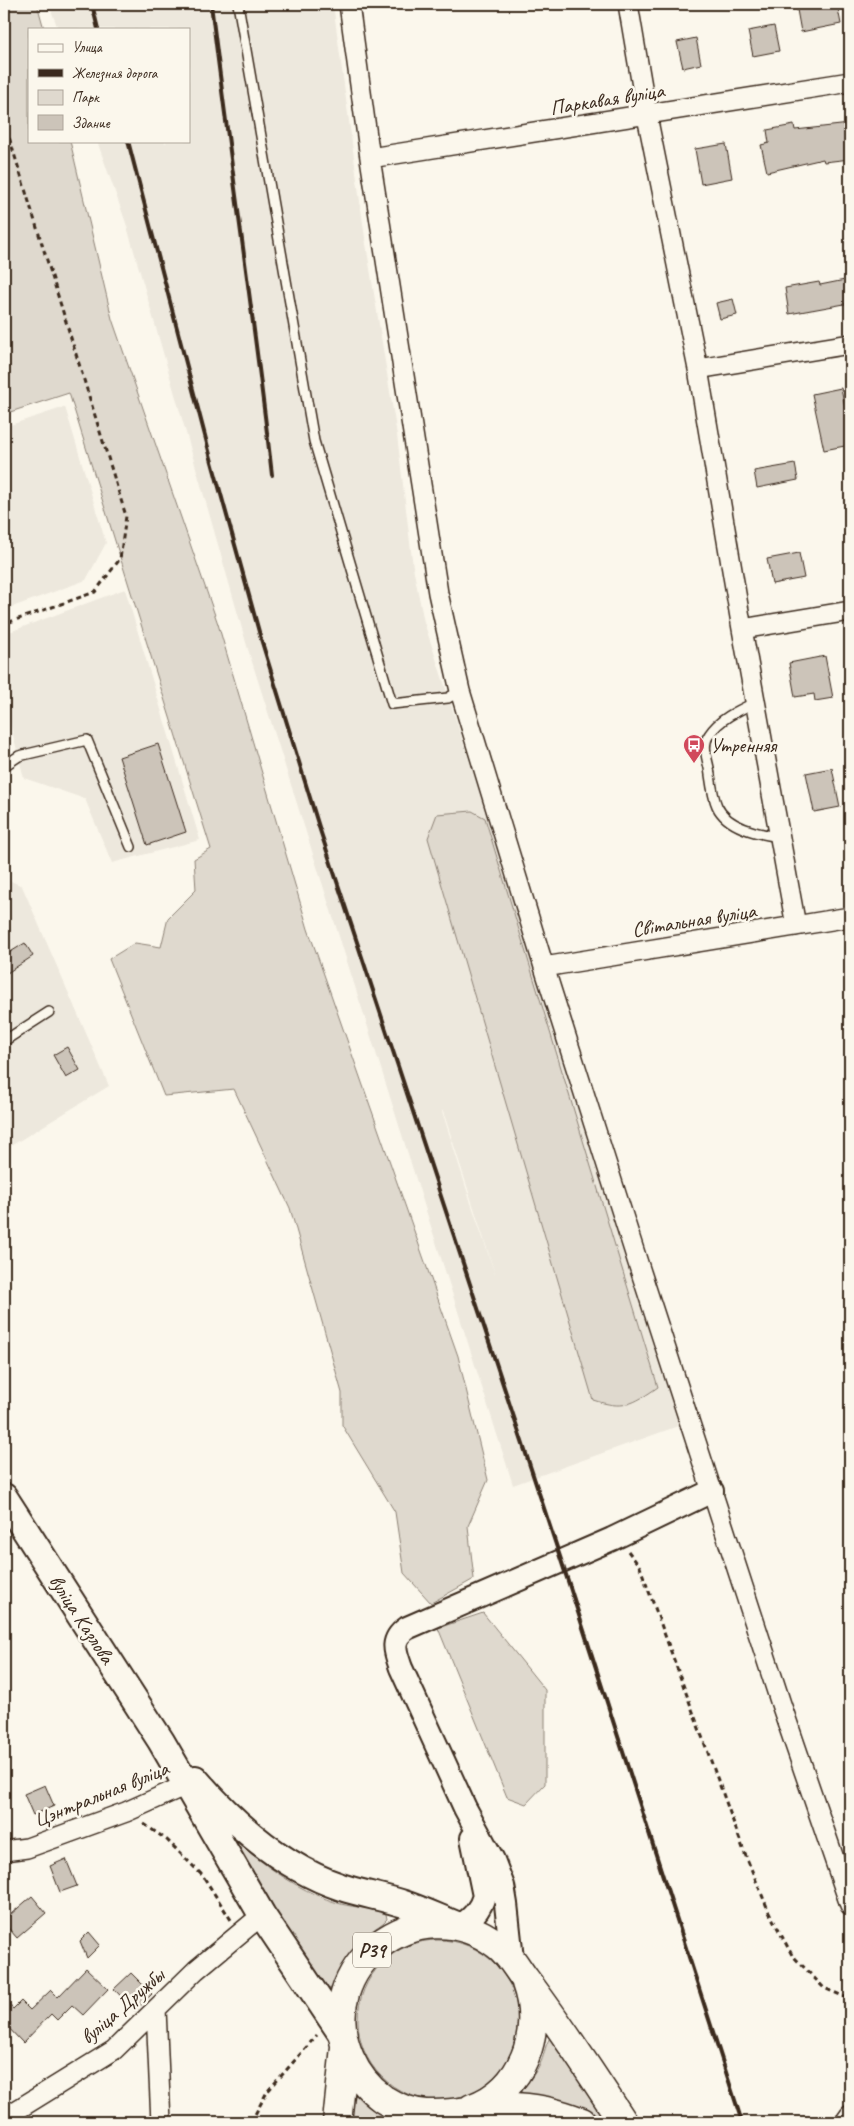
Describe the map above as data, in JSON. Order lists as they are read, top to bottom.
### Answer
{
  "streets": {
    "main road": ["вуліца Казлова", "Р39"],
    "street": [
      "Паркавая вуліца",
      "Світальная вуліца",
      "Цэнтральная вуліца",
      "вуліца Дружбы"
    ]
  },
  "places": {
    "bus stop": ["Утренняя"]
  },
  "legend": [
    "Улица",
    "Железная дорога",
    "Парк",
    "Здание"
  ]
}
